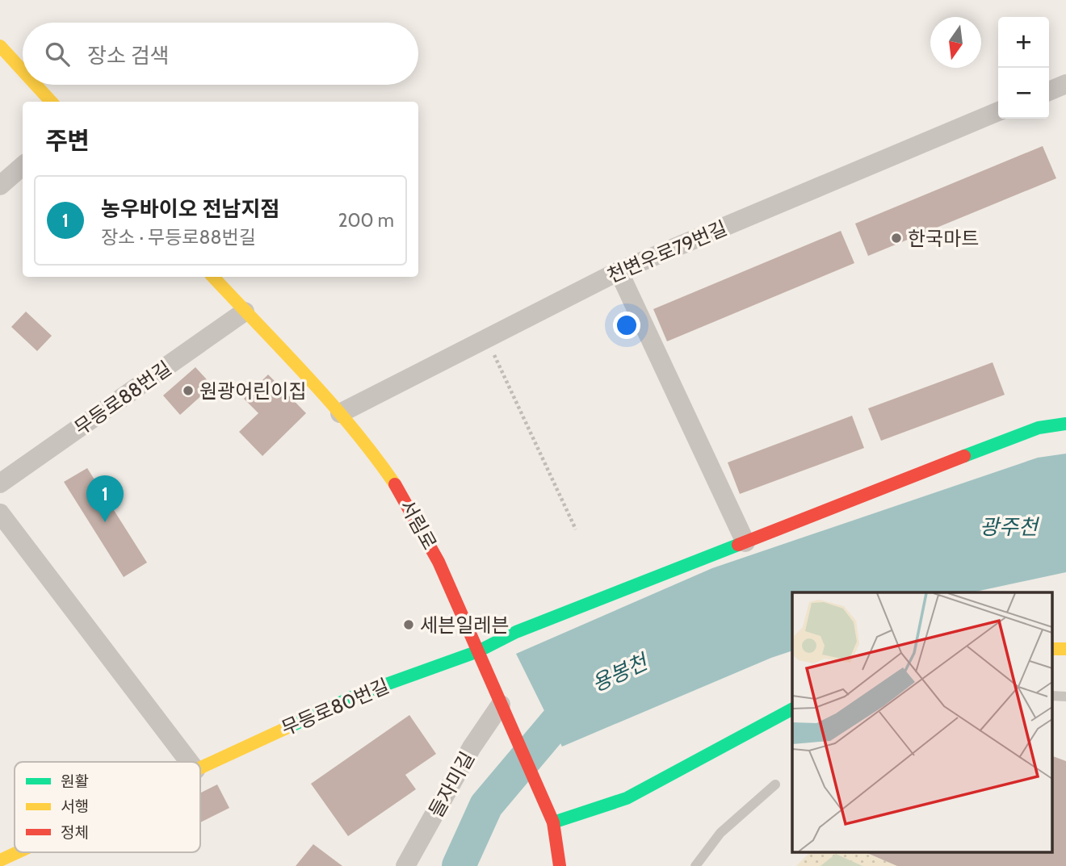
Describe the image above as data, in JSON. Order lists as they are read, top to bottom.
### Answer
{
  "streets": {
    "street": [
      "천변우로79번길",
      "무등로88번길",
      "서림로",
      "무등로80번길",
      "들자미길"
    ]
  },
  "crossings": [
    ["천변우로79번길", "서림로"],
    ["무등로88번길", "서림로"],
    ["서림로", "무등로80번길"],
    ["서림로", "들자미길"]
  ],
  "water": ["광주천", "용봉천"],
  "places": ["한국마트", "원광어린이집", "세븐일레븐"],
  "legend": ["원활", "서행", "정체"],
  "north": "bottom",
  "page": {
    "map_buttons": ["+", "−"],
    "search": "장소 검색",
    "heading": "주변",
    "list": [
      {
        "mark": "1",
        "name": "농우바이오 전남지점",
        "note": "장소 · 무등로88번길",
        "value": "200 m"
      }
    ],
    "pins": "1"
  }
}
